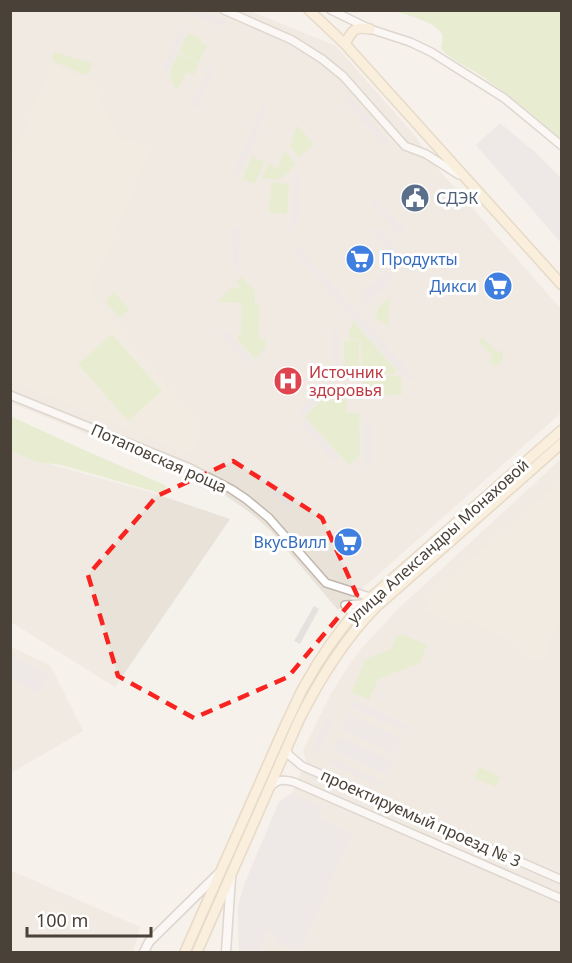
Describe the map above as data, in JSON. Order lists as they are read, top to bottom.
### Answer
{
  "streets": {
    "main road": ["улица Александры Монаховой"],
    "street": ["Потаповская роща", "проектируемый проезд № 3"]
  },
  "crossings": [
    ["Потаповская роща", "улица Александры Монаховой"],
    ["улица Александры Монаховой", "проектируемый проезд № 3"]
  ],
  "places": {
    "public building": ["СДЭК"],
    "supermarket": ["Продукты", "Дикси", "ВкусВилл"],
    "hospital": ["Источник здоровья"]
  },
  "scale_bar": "100 m"
}
